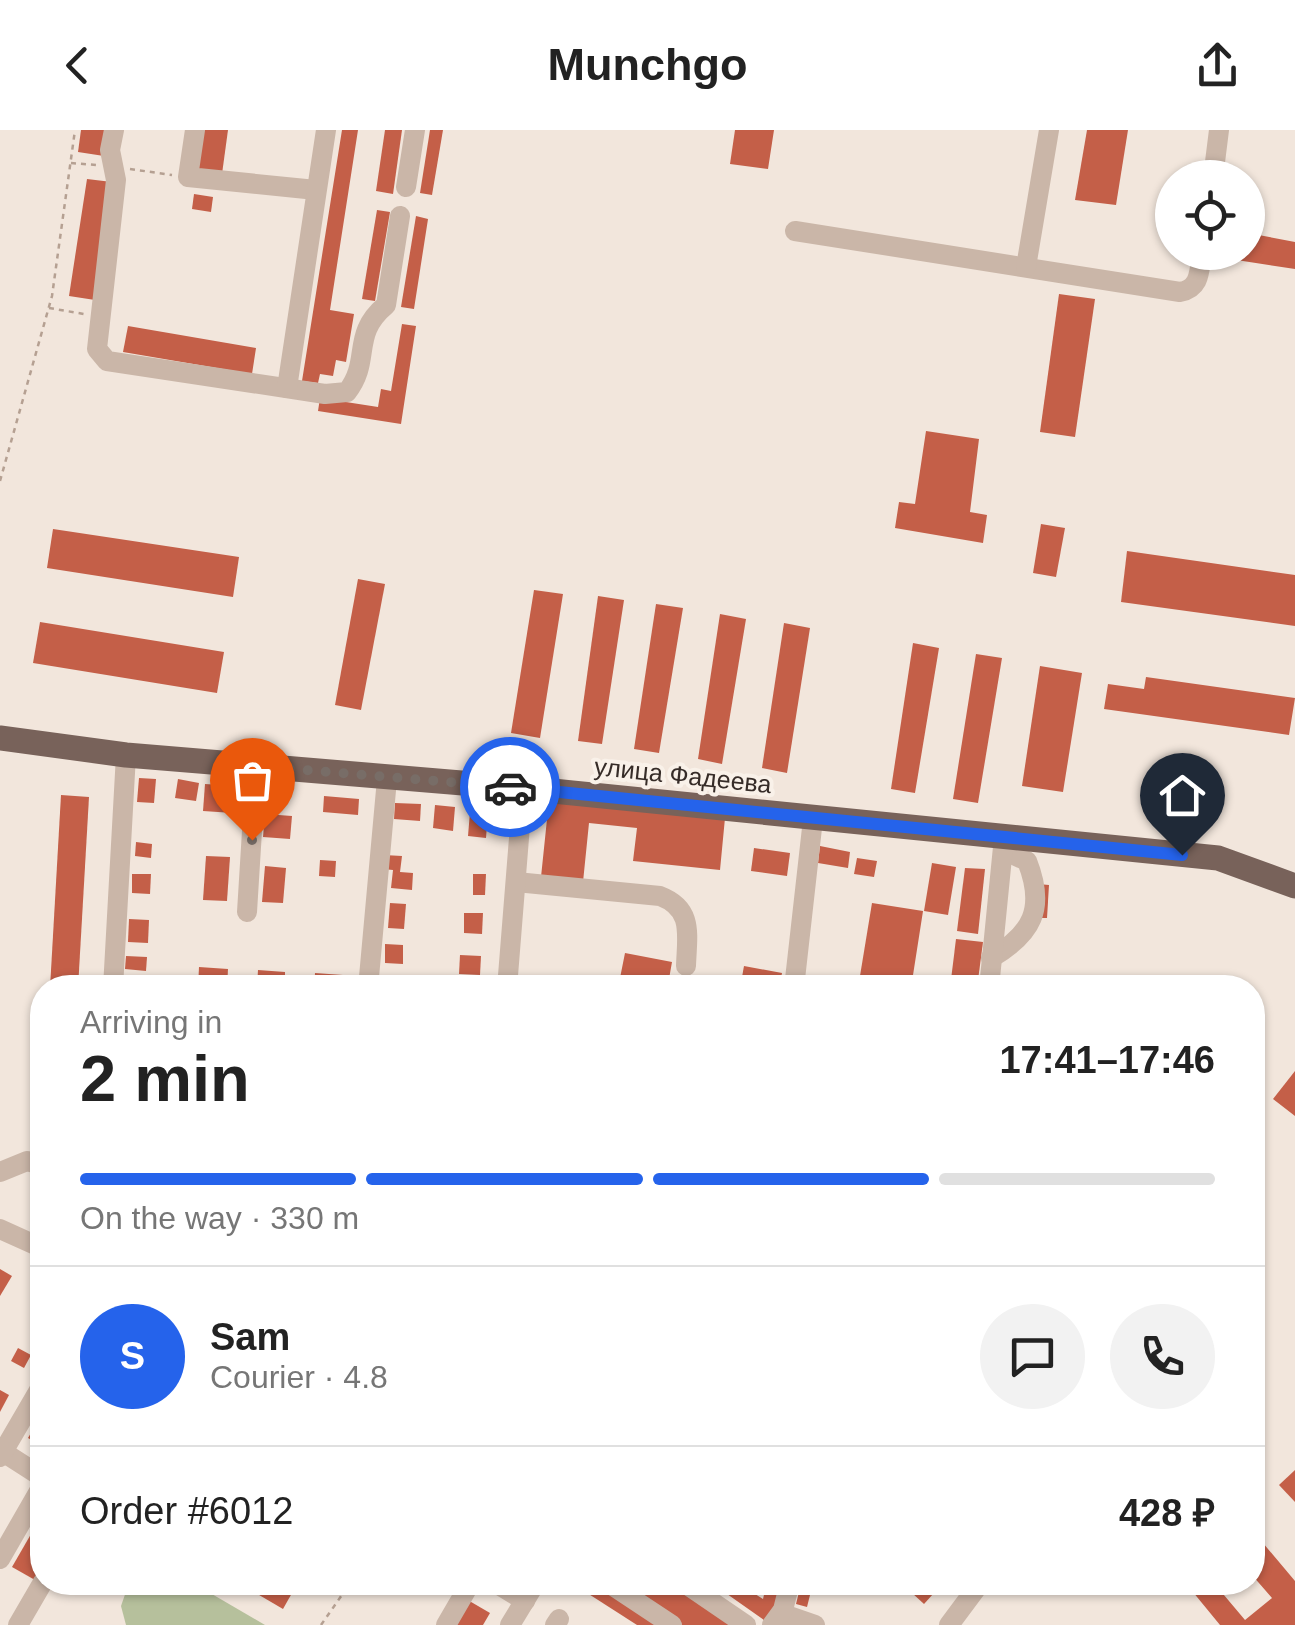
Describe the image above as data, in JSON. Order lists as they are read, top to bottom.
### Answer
{
  "streets": {
    "main road": ["улица Фадеева"]
  },
  "page": {
    "header": "Munchgo",
    "heading": ["2 min", "Arriving in", "17:41–17:46"],
    "panel": [
      "Sam",
      "Courier · 4.8",
      "Order #6012",
      "428 ₽"
    ],
    "bar": "On the way · 330 m",
    "round": "S"
  }
}
